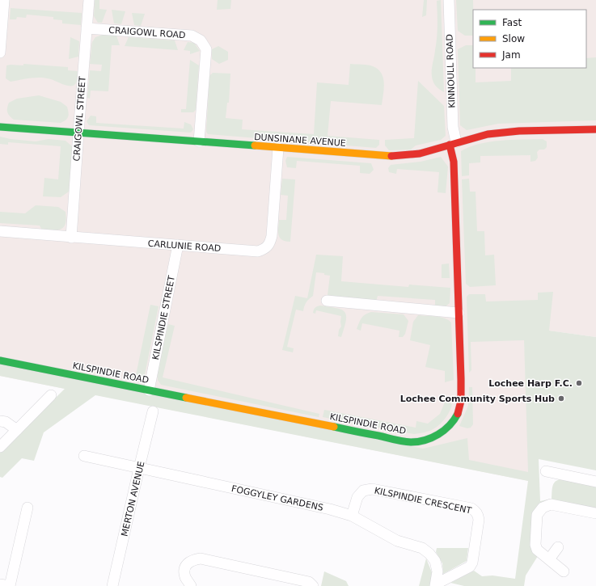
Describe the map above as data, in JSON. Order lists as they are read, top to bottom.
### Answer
{
  "streets": {
    "street": [
      "CRAIGOWL ROAD",
      "KINNOULL ROAD",
      "CRAIGOWL STREET",
      "DUNSINANE AVENUE",
      "CARLUNIE ROAD",
      "KILSPINDIE STREET",
      "KILSPINDIE ROAD",
      "FOGGYLEY GARDENS",
      "MERTON AVENUE",
      "KILSPINDIE CRESCENT"
    ]
  },
  "crossings": [
    ["CRAIGOWL ROAD", "CRAIGOWL STREET"],
    ["CRAIGOWL ROAD", "DUNSINANE AVENUE"],
    ["KINNOULL ROAD", "DUNSINANE AVENUE"],
    ["KINNOULL ROAD", "KILSPINDIE ROAD"],
    ["CRAIGOWL STREET", "DUNSINANE AVENUE"],
    ["CRAIGOWL STREET", "CARLUNIE ROAD"],
    ["DUNSINANE AVENUE", "CARLUNIE ROAD"],
    ["DUNSINANE AVENUE", "KILSPINDIE ROAD"],
    ["CARLUNIE ROAD", "KILSPINDIE STREET"],
    ["KILSPINDIE STREET", "KILSPINDIE ROAD"],
    ["FOGGYLEY GARDENS", "MERTON AVENUE"],
    ["FOGGYLEY GARDENS", "KILSPINDIE CRESCENT"]
  ],
  "places": ["Lochee Harp F.C.", "Lochee Community Sports Hub"],
  "legend": ["Fast", "Slow", "Jam"]
}
